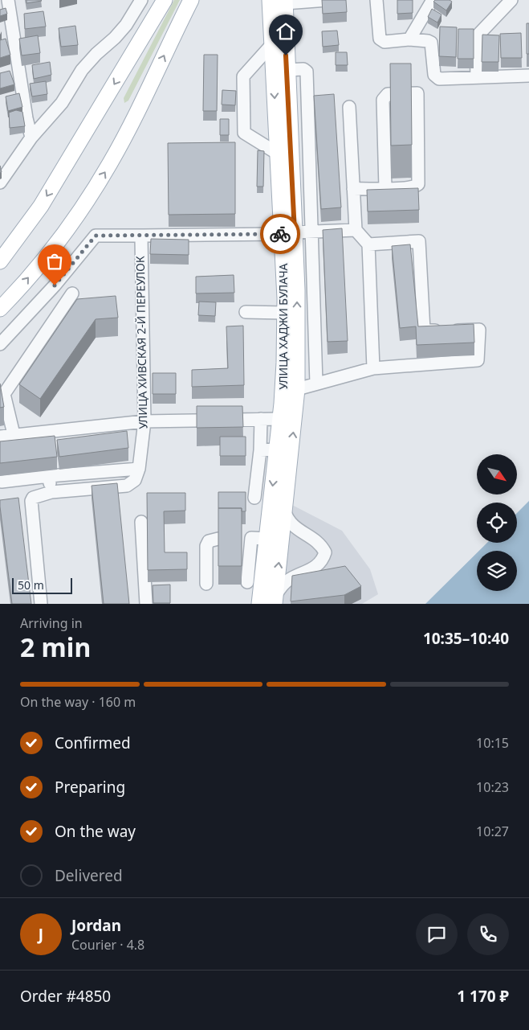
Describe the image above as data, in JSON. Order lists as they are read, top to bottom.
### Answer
{
  "streets": {
    "main road": ["УЛИЦА ХАДЖИ БУЛАЧА"],
    "street": ["УЛИЦА ХИВСКАЯ 2-Й ПЕРЕУЛОК"]
  },
  "scale_bar": "50 m",
  "north": "bottom right",
  "page": {
    "scale": "50 m",
    "heading": ["2 min", "Arriving in", "10:35–10:40"],
    "panel": [
      "Jordan",
      "Courier · 4.8",
      "Order #4850",
      "1 170 ₽"
    ],
    "bar": "On the way · 160 m",
    "list": [
      ["Confirmed", "10:15"],
      ["Preparing", "10:23"],
      ["On the way", "10:27"],
      "Delivered"
    ],
    "round": "J"
  }
}
